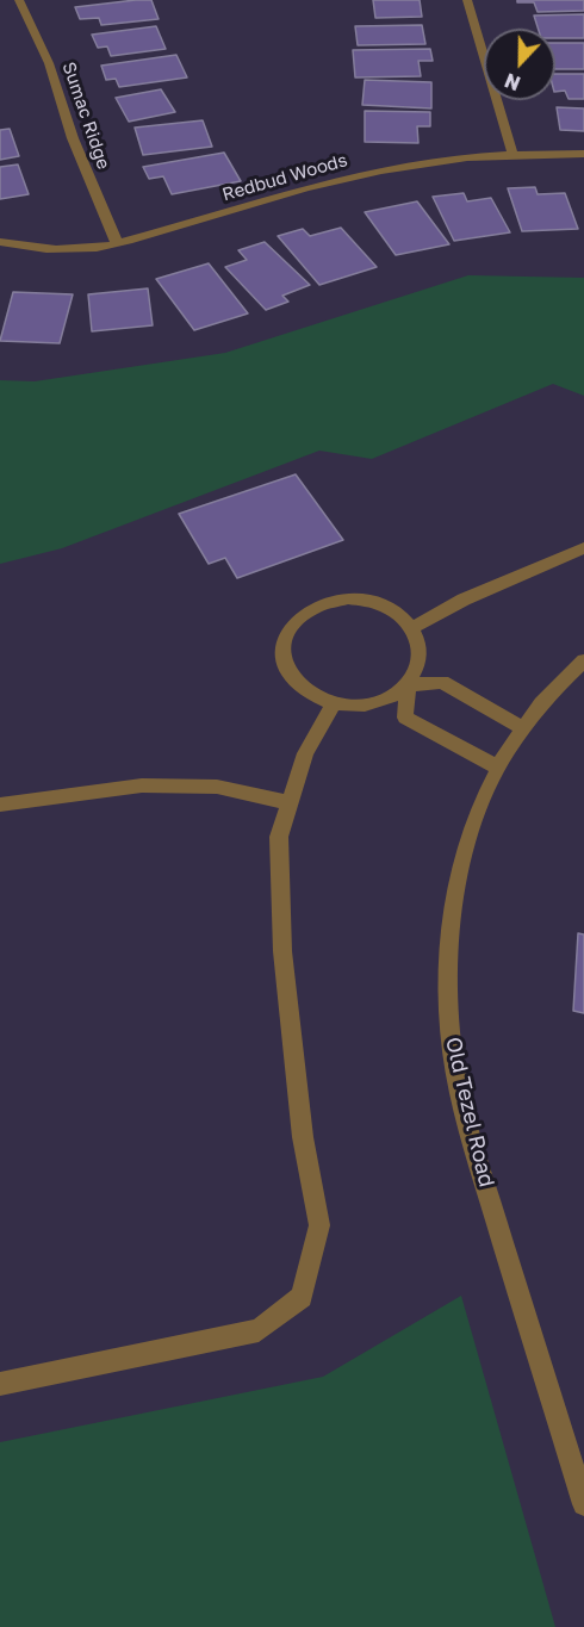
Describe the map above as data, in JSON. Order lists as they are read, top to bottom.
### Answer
{
  "streets": {
    "street": ["Sumac Ridge", "Redbud Woods", "Old Tezel Road"]
  },
  "crossings": [
    ["Sumac Ridge", "Redbud Woods"]
  ],
  "north": "bottom"
}
